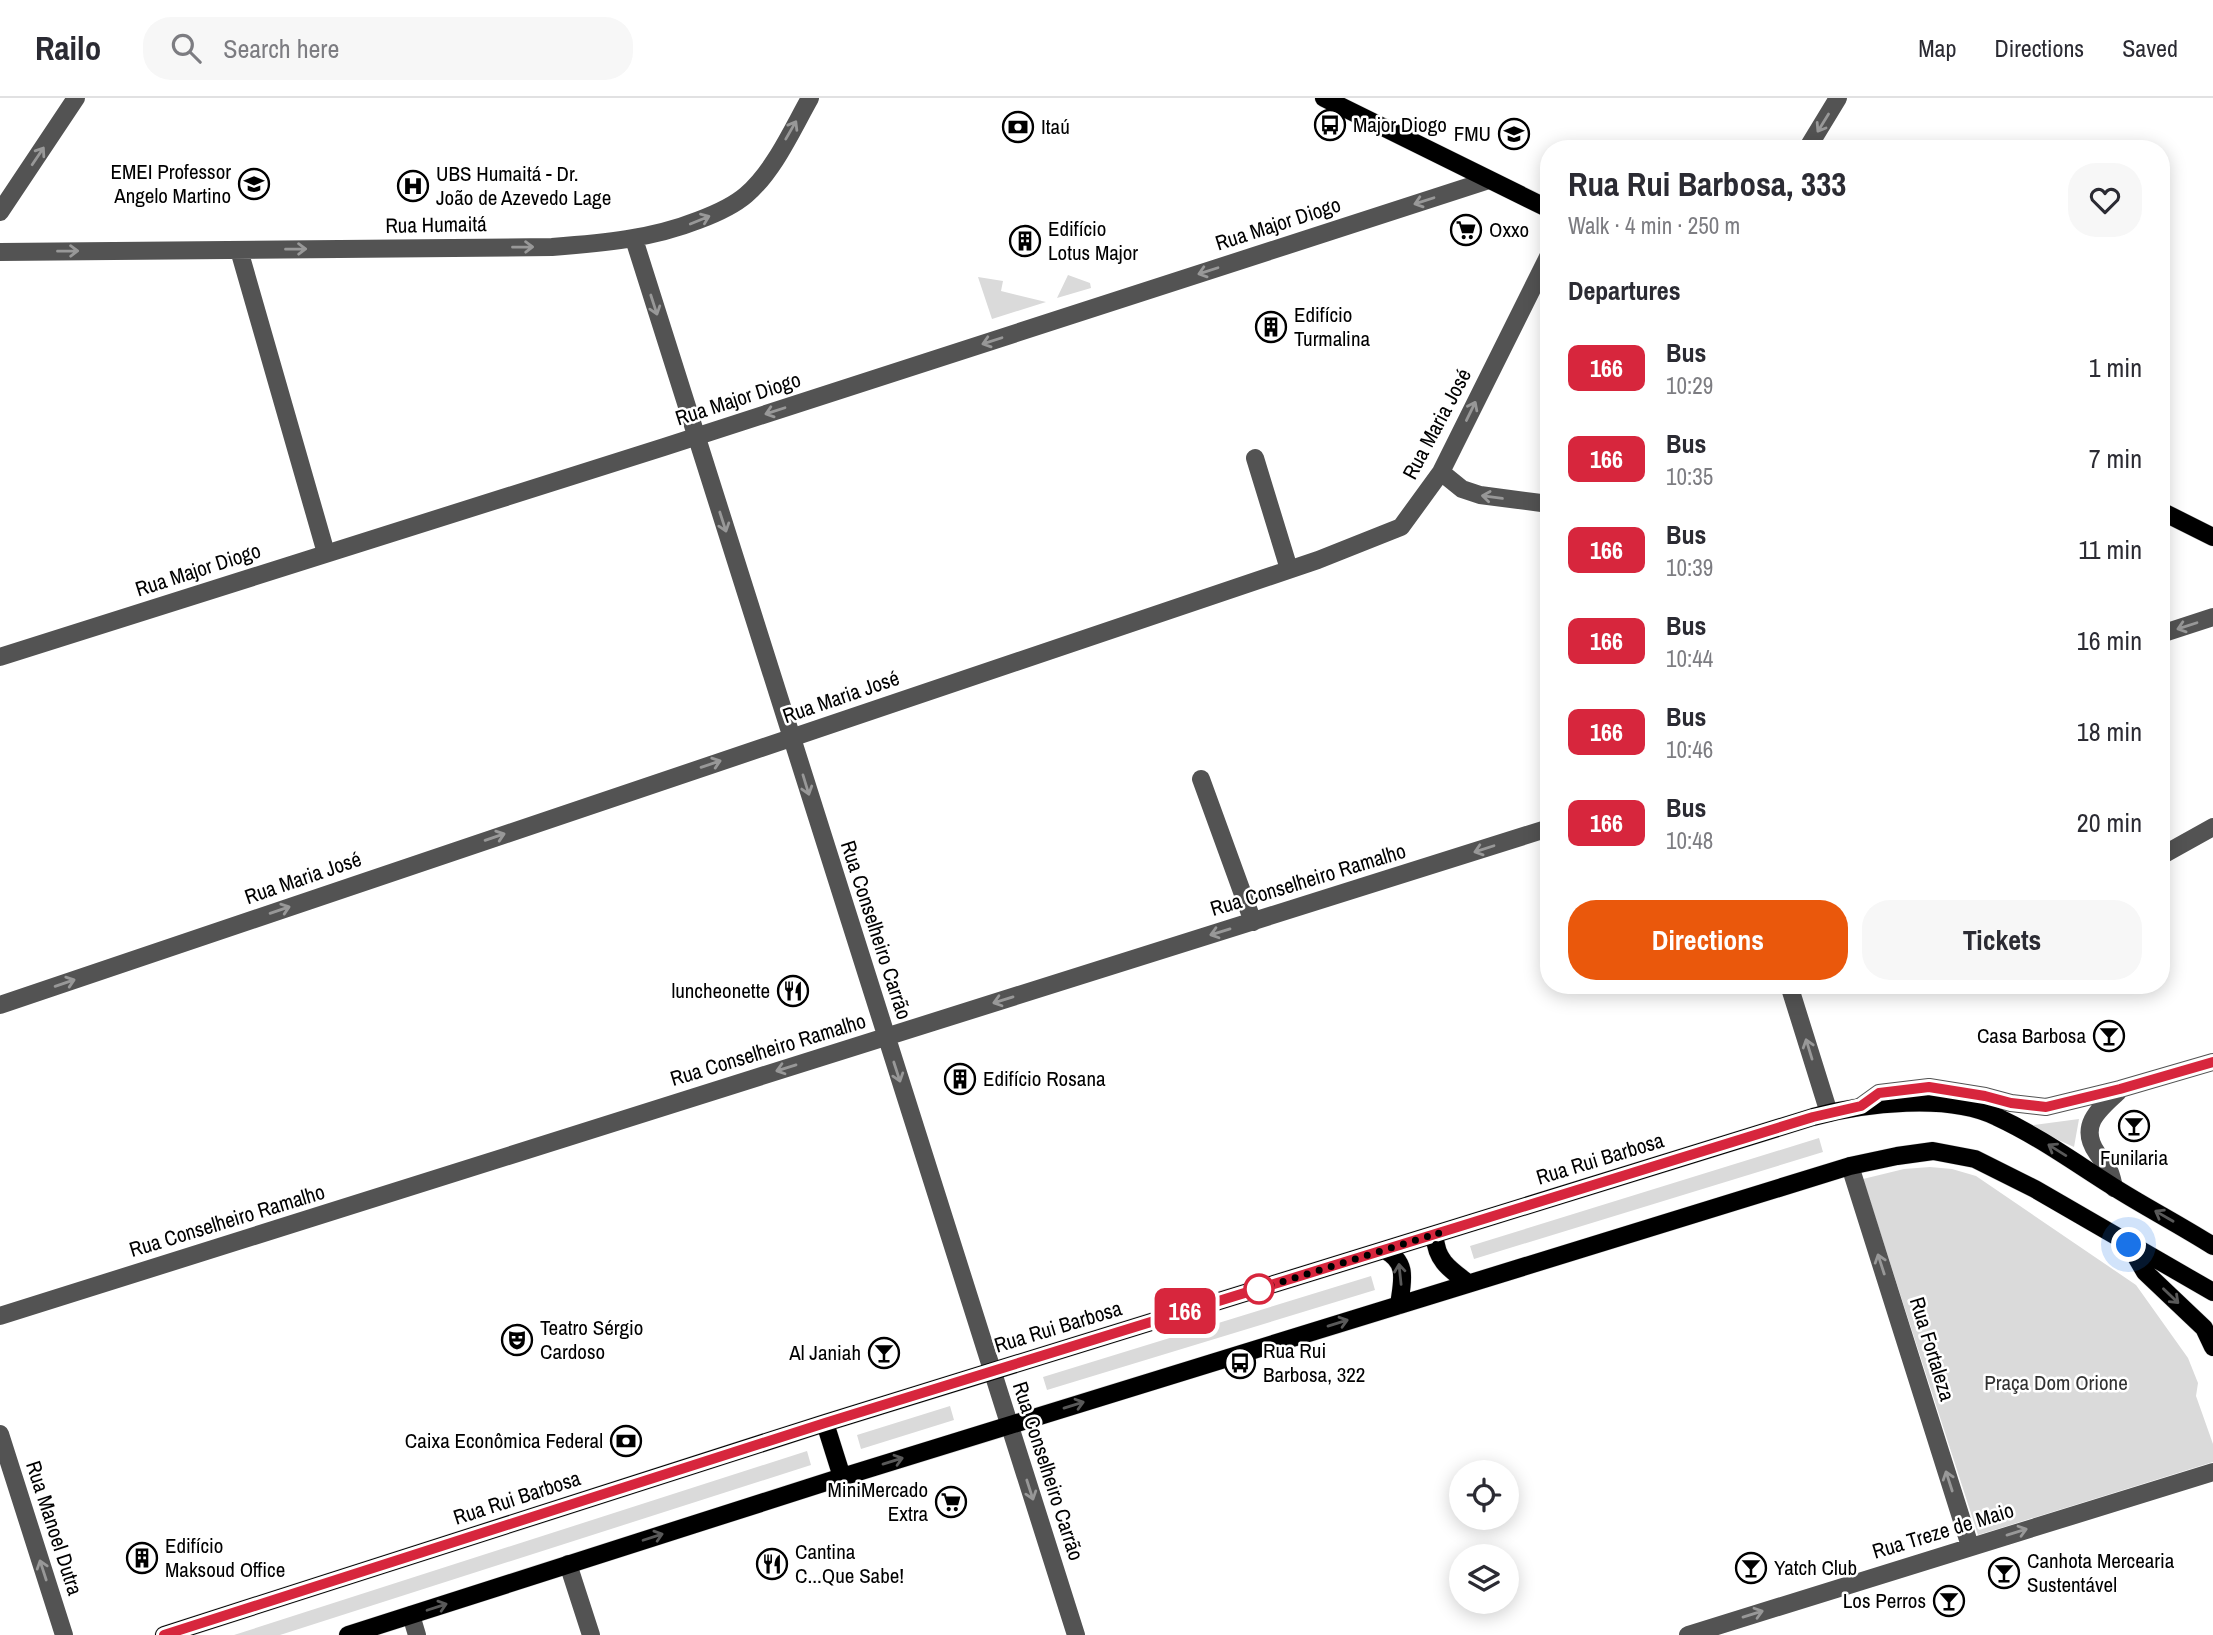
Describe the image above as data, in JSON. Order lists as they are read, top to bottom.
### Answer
{
  "streets": {
    "main road": ["Rua Rui Barbosa"],
    "street": [
      "Rua Major Diogo",
      "Rua Humaitá",
      "Rua Maria José",
      "Rua Conselheiro Ramalho",
      "Rua Conselheiro Carrão",
      "Rua Fortaleza",
      "Rua Manoel Dutra",
      "Rua Treze de Maio"
    ]
  },
  "crossings": [
    ["Rua Major Diogo", "Rua Conselheiro Carrão"],
    ["Rua Humaitá", "Rua Conselheiro Carrão"],
    ["Rua Maria José", "Rua Conselheiro Carrão"],
    ["Rua Conselheiro Ramalho", "Rua Conselheiro Carrão"],
    ["Rua Conselheiro Carrão", "Rua Rui Barbosa"],
    ["Rua Fortaleza", "Rua Treze de Maio"]
  ],
  "one_way": [
    "Rua Major Diogo",
    "Rua Humaitá",
    "Rua Maria José",
    "Rua Conselheiro Ramalho",
    "Rua Conselheiro Carrão",
    "Rua Fortaleza",
    "Rua Manoel Dutra",
    "Rua Treze de Maio"
  ],
  "parks": ["Praça Dom Orione"],
  "places": {
    "bus stop": ["Major Diogo", "Rua Rui Barbosa, 322"],
    "bank": ["Itaú", "Caixa Econômica Federal"],
    "school or university": ["FMU", "EMEI Professor Angelo Martino"],
    "hospital": ["UBS Humaitá - Dr. João de Azevedo Lage"],
    "supermarket": ["Oxxo", "MiniMercado Extra"],
    "building": [
      "Edifício Lotus Major",
      "Edifício Turmalina",
      "Edifício Rosana",
      "Edifício Maksoud Office"
    ],
    "restaurant": ["luncheonette", "Cantina C...Que Sabe!"],
    "bar": [
      "Casa Barbosa",
      "Funilaria",
      "Al Janiah",
      "Yatch Club",
      "Canhota Mercearia Sustentável",
      "Los Perros"
    ],
    "theatre": ["Teatro Sérgio Cardoso"]
  },
  "lines": ["bus line 166"],
  "page": {
    "header": "Railo",
    "search": "Search here",
    "nav": ["Map", "Directions", "Saved"],
    "on_map": "166",
    "heading": [
      ["Rua Rui Barbosa, 333", "Walk · 4 min · 250 m"],
      "Departures"
    ],
    "list": [
      {
        "mark": "166",
        "name": "Bus",
        "note": "10:29",
        "value": "1 min"
      },
      {
        "mark": "166",
        "name": "Bus",
        "note": "10:35",
        "value": "7 min"
      },
      {
        "mark": "166",
        "name": "Bus",
        "note": "10:39",
        "value": "11 min"
      },
      {
        "mark": "166",
        "name": "Bus",
        "note": "10:44",
        "value": "16 min"
      },
      {
        "mark": "166",
        "name": "Bus",
        "note": "10:46",
        "value": "18 min"
      },
      {
        "mark": "166",
        "name": "Bus",
        "note": "10:48",
        "value": "20 min"
      }
    ],
    "buttons": ["Directions", "Tickets"]
  }
}
